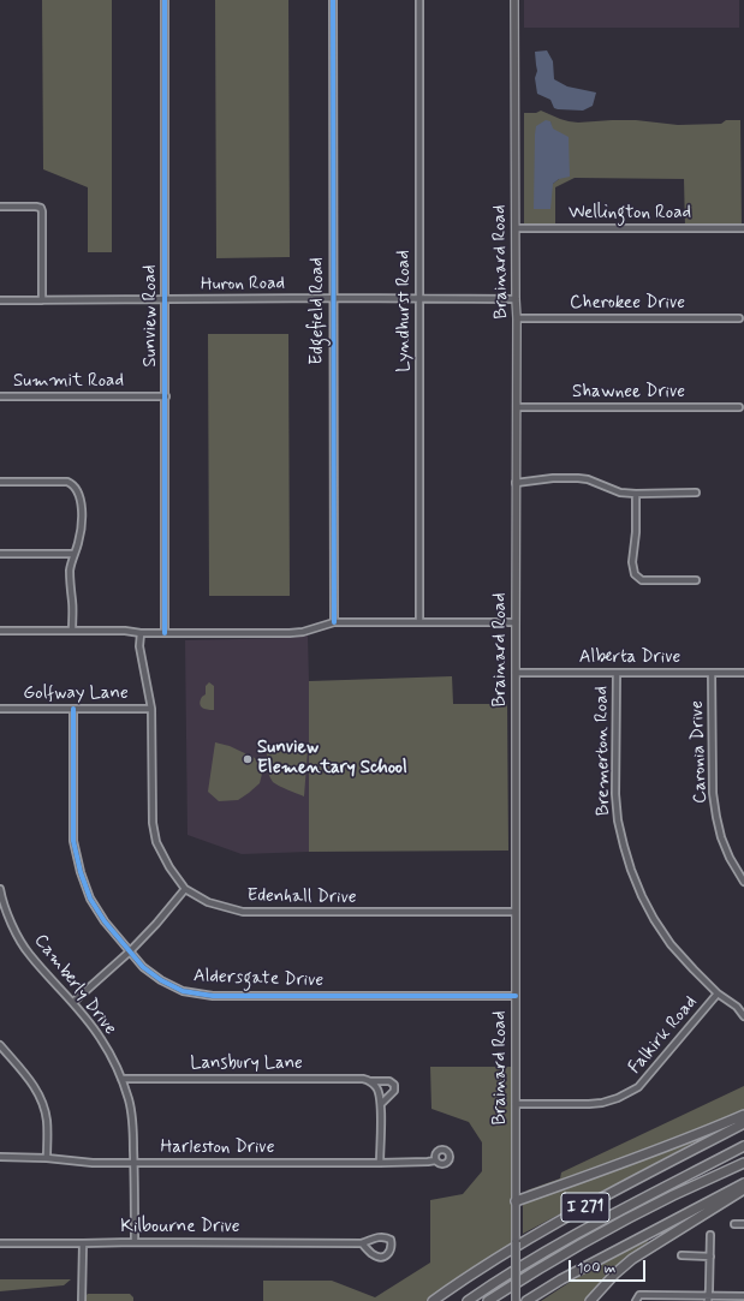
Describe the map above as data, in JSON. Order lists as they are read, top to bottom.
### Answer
{
  "streets": {
    "highway": ["I 271"],
    "main road": ["Brainard Road"],
    "street": [
      "Wellington Road",
      "Huron Road",
      "Cherokee Drive",
      "Edgefield Road",
      "Lyndhurst Road",
      "Sunview Road",
      "Summit Road",
      "Shawnee Drive",
      "Alberta Drive",
      "Golfway Lane",
      "Bremerton Road",
      "Caronia Drive",
      "Edenhall Drive",
      "Aldersgate Drive",
      "Camberly Drive",
      "Falkirk Road",
      "Lansbury Lane",
      "Harleston Drive",
      "Kilbourne Drive"
    ]
  },
  "crossings": [
    ["Wellington Road", "Brainard Road"],
    ["Brainard Road", "Huron Road"],
    ["Brainard Road", "Cherokee Drive"],
    ["Brainard Road", "Shawnee Drive"],
    ["Brainard Road", "Alberta Drive"],
    ["Brainard Road", "Edenhall Drive"],
    ["Brainard Road", "Aldersgate Drive"],
    ["Brainard Road", "Falkirk Road"],
    ["Huron Road", "Edgefield Road"],
    ["Huron Road", "Lyndhurst Road"],
    ["Huron Road", "Sunview Road"],
    ["Sunview Road", "Summit Road"],
    ["Alberta Drive", "Bremerton Road"],
    ["Alberta Drive", "Caronia Drive"],
    ["Golfway Lane", "Edenhall Drive"],
    ["Golfway Lane", "Aldersgate Drive"],
    ["Bremerton Road", "Falkirk Road"],
    ["Camberly Drive", "Lansbury Lane"],
    ["Camberly Drive", "Harleston Drive"],
    ["Camberly Drive", "Kilbourne Drive"],
    ["Lansbury Lane", "Harleston Drive"]
  ],
  "places": ["Sunview Elementary School"],
  "scale_bar": "100 m"
}
